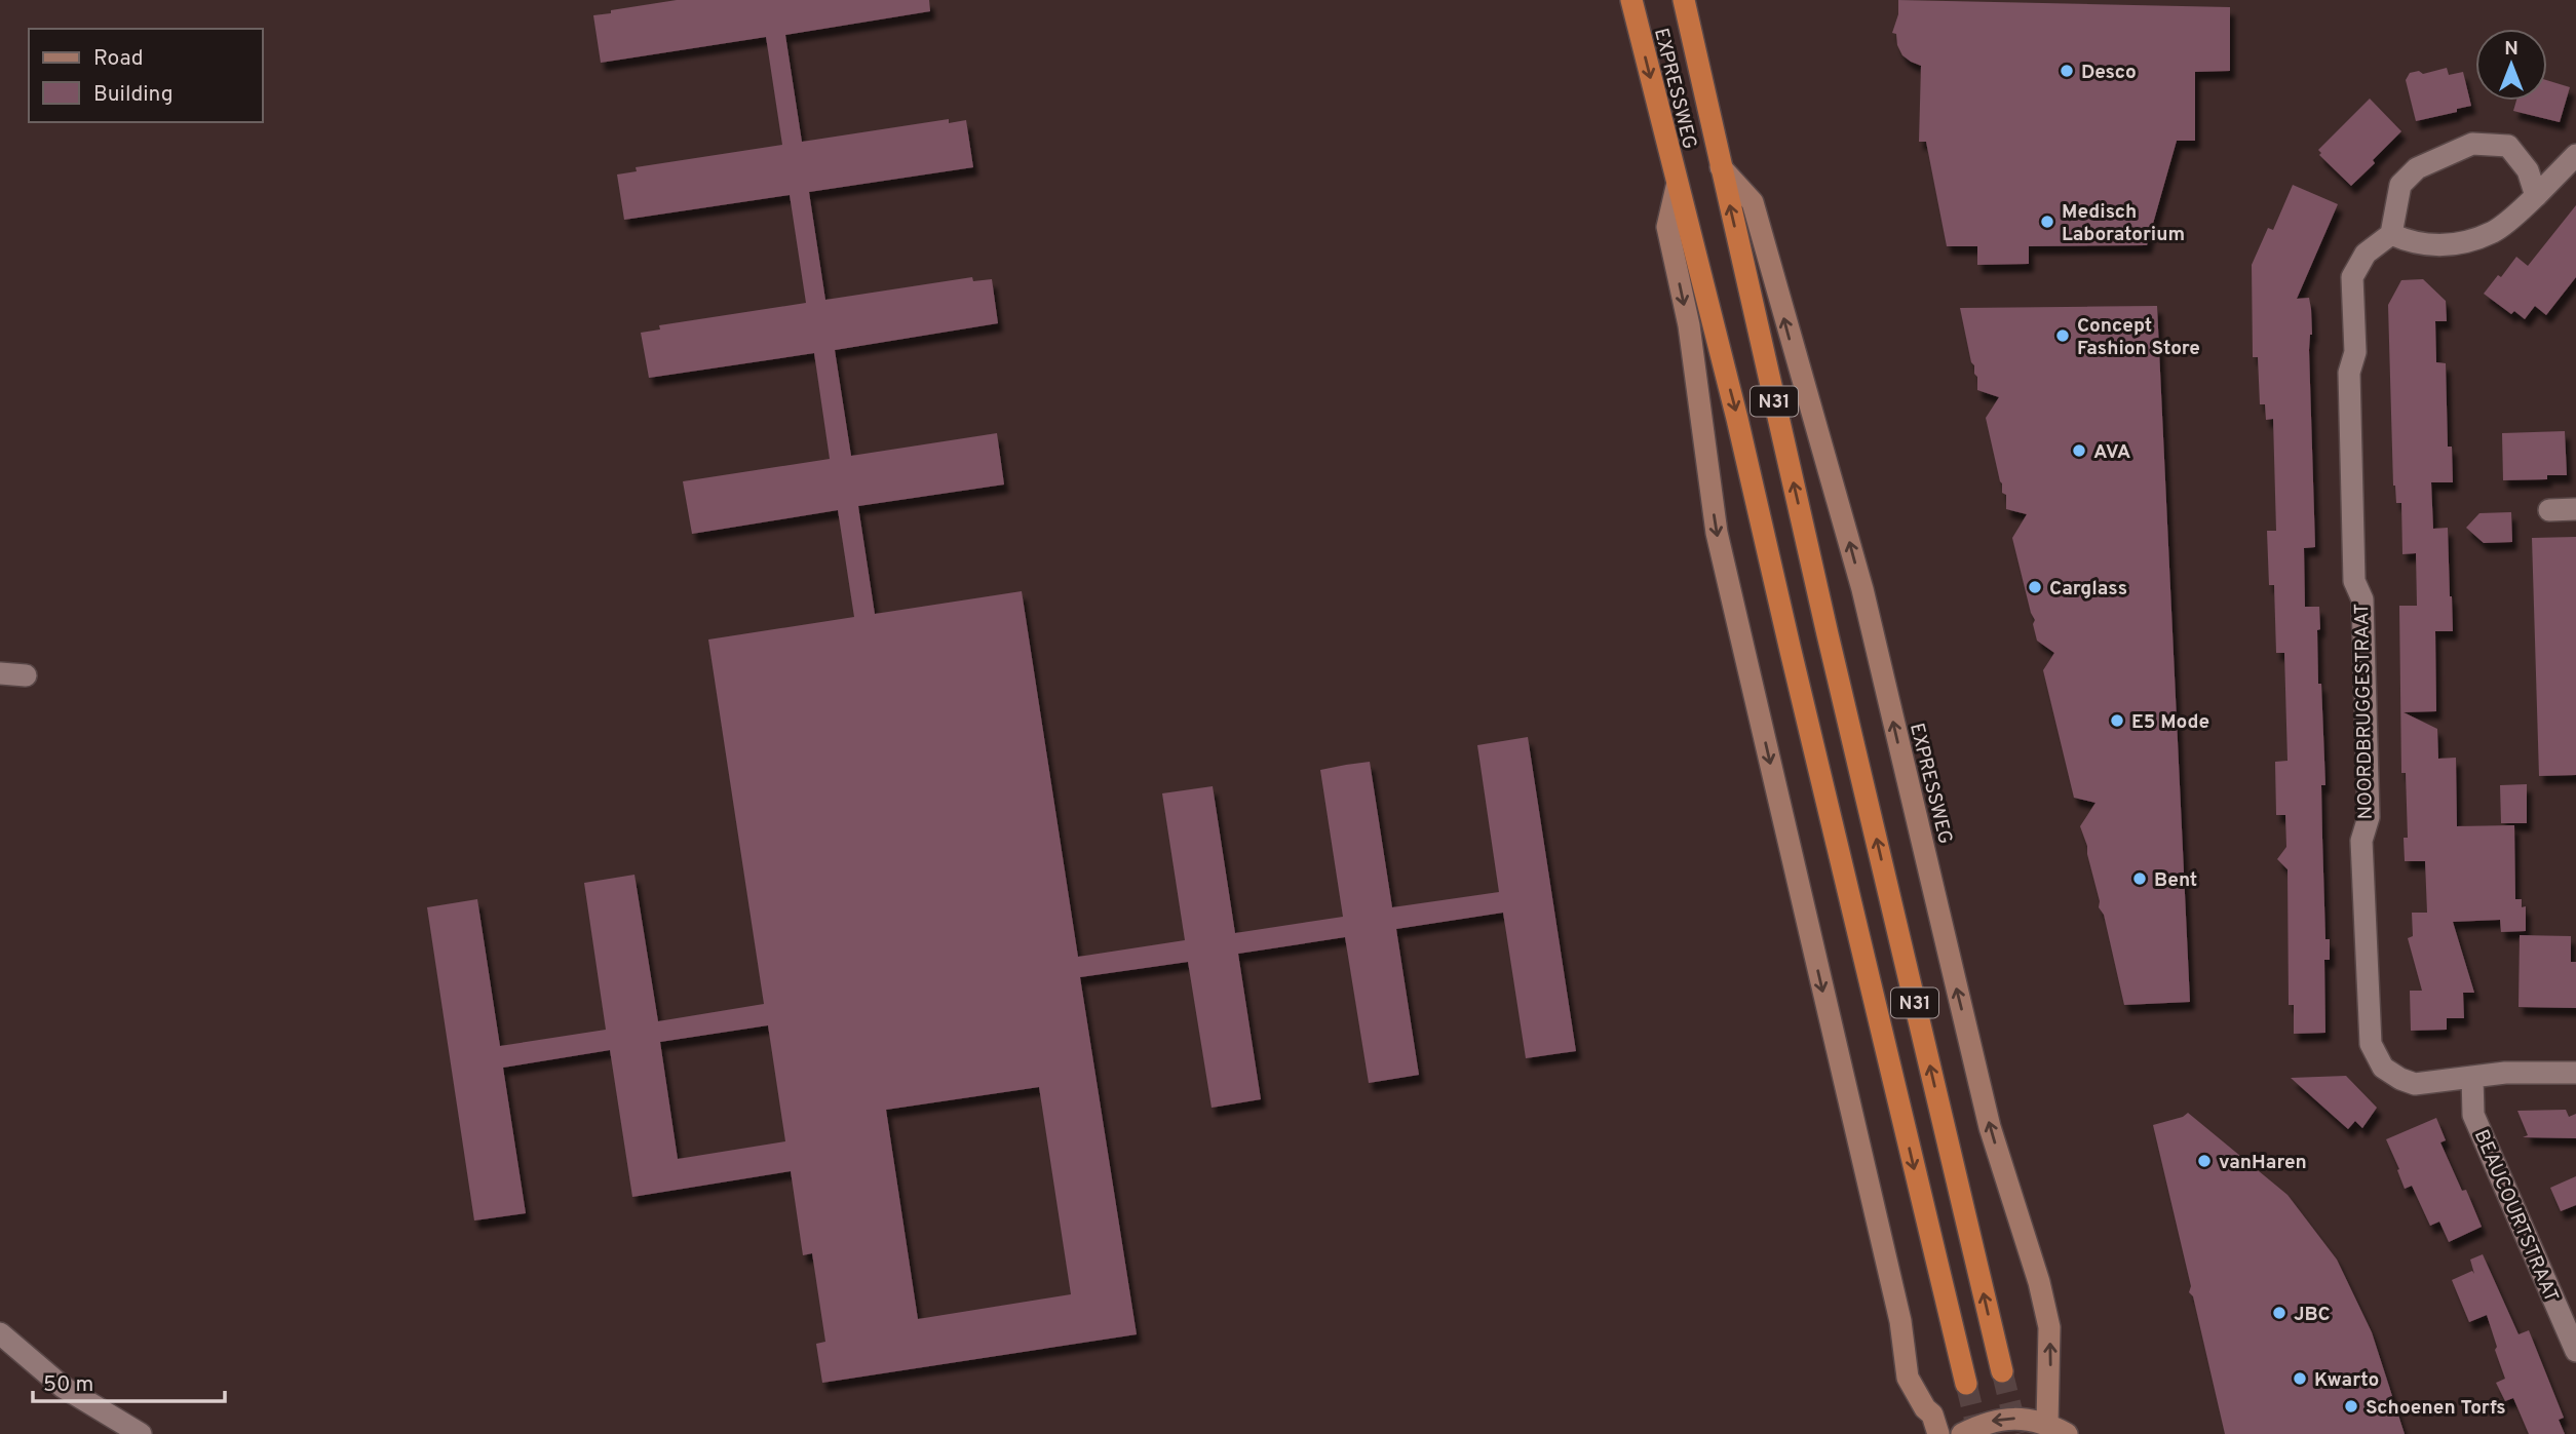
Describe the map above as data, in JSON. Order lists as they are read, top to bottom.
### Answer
{
  "streets": {
    "highway": ["EXPRESSWEG", "N31"],
    "street": ["NOORDBRUGGESTRAAT", "BEAUCOURTSTRAAT"]
  },
  "crossings": [
    ["NOORDBRUGGESTRAAT", "BEAUCOURTSTRAAT"]
  ],
  "places": [
    "Desco",
    "Medisch Laboratorium",
    "Concept Fashion Store",
    "AVA",
    "Carglass",
    "E5 Mode",
    "Bent",
    "vanHaren",
    "JBC",
    "Kwarto",
    "Schoenen Torfs"
  ],
  "legend": ["Road", "Building"],
  "scale_bar": "50 m",
  "north": "top"
}
